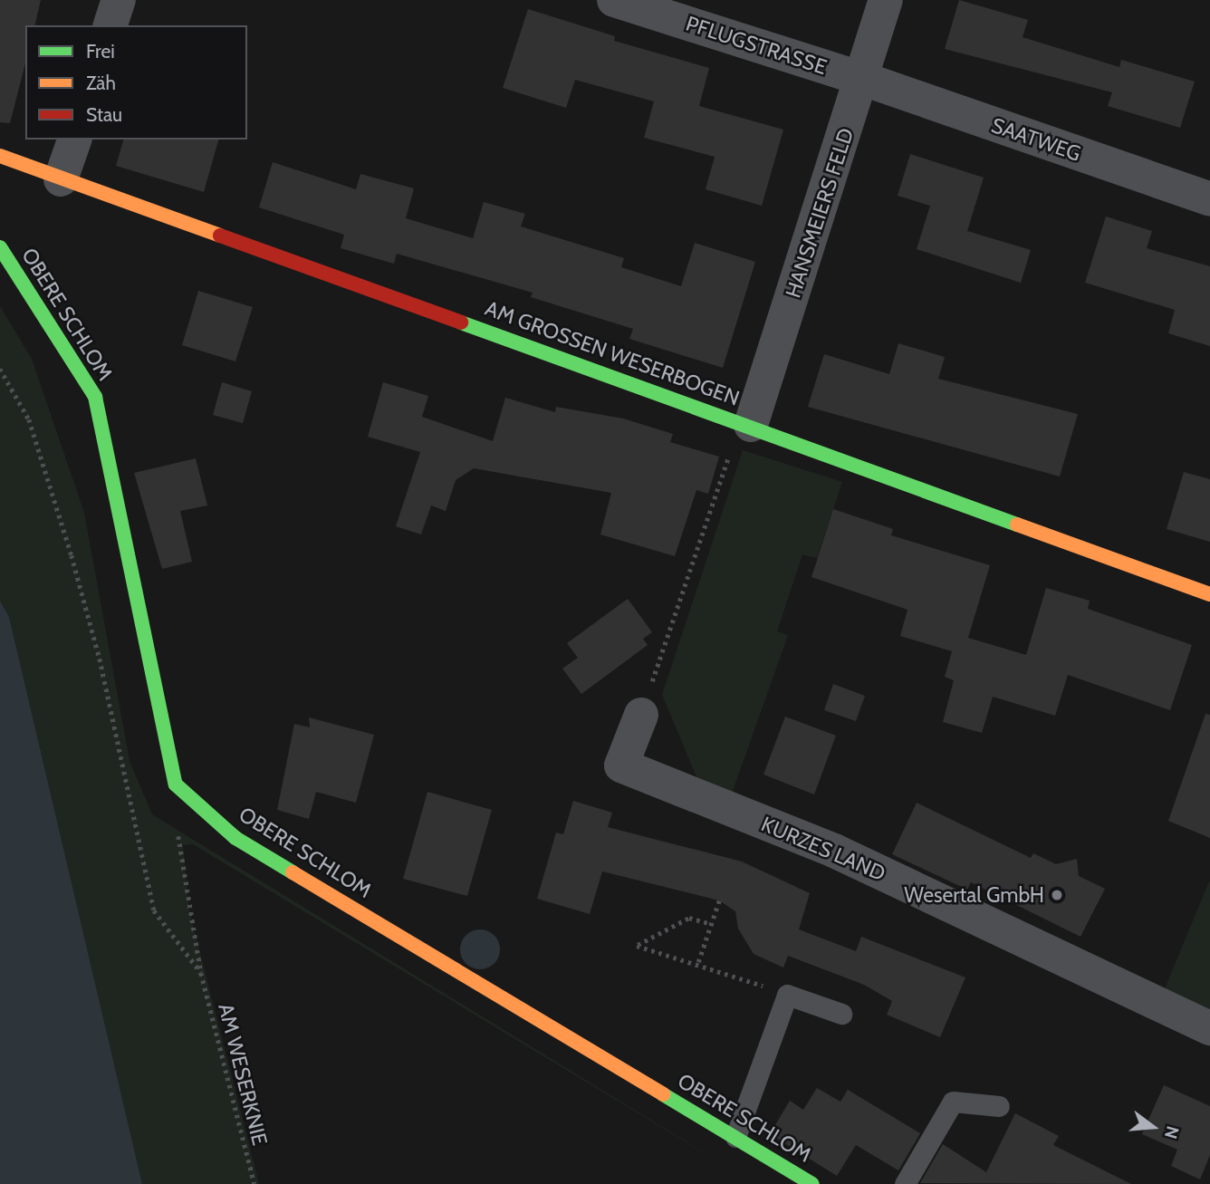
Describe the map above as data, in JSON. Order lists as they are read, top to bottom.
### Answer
{
  "streets": {
    "street": [
      "PFLUGSTRASSE",
      "SAATWEG",
      "HANSMEIERS FELD",
      "OBERE SCHLOM",
      "AM GROSSEN WESERBOGEN",
      "KURZES LAND"
    ],
    "path": ["AM WESERKNIE"]
  },
  "crossings": [
    ["PFLUGSTRASSE", "SAATWEG"],
    ["PFLUGSTRASSE", "HANSMEIERS FELD"],
    ["SAATWEG", "HANSMEIERS FELD"],
    ["HANSMEIERS FELD", "AM GROSSEN WESERBOGEN"],
    ["OBERE SCHLOM", "AM WESERKNIE"]
  ],
  "places": ["Wesertal GmbH"],
  "legend": ["Frei", "Zäh", "Stau"],
  "north": "right"
}
